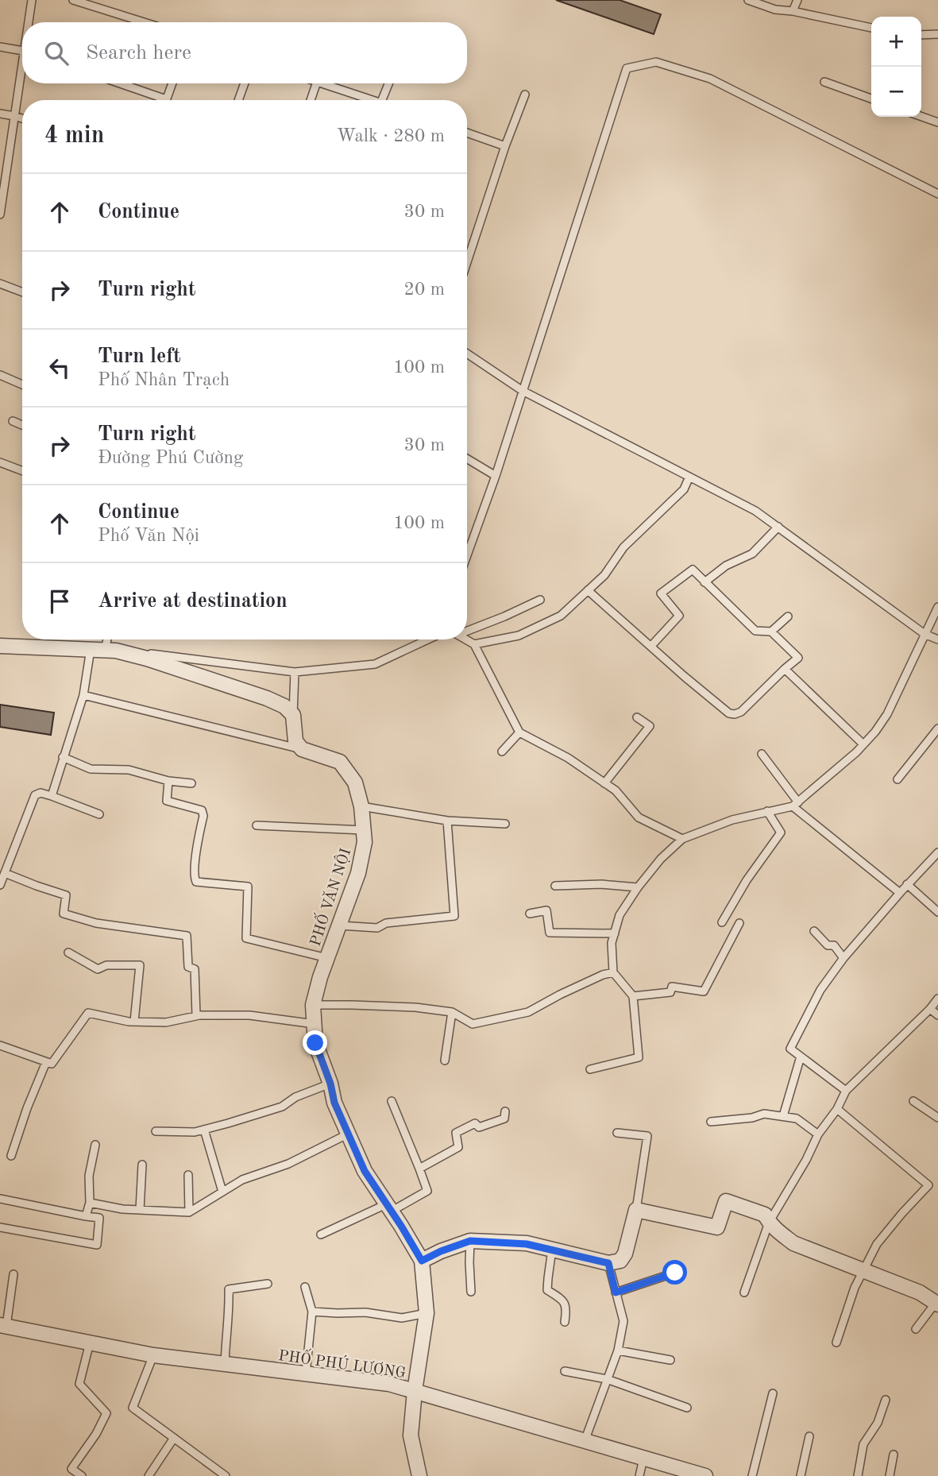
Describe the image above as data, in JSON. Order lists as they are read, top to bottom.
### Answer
{
  "streets": {
    "street": ["PHỐ VĂN NỘI", "PHỐ PHÚ LƯƠNG"]
  },
  "page": {
    "map_buttons": ["+", "−"],
    "search": "Search here",
    "heading": ["4 min", "Walk · 280 m"],
    "list": [
      ["Continue", "30 m"],
      ["Turn right", "20 m"],
      ["Turn left", "Phố Nhân Trạch", "100 m"],
      ["Turn right", "Đường Phú Cường", "30 m"],
      ["Continue", "Phố Văn Nội", "100 m"],
      "Arrive at destination"
    ]
  }
}
